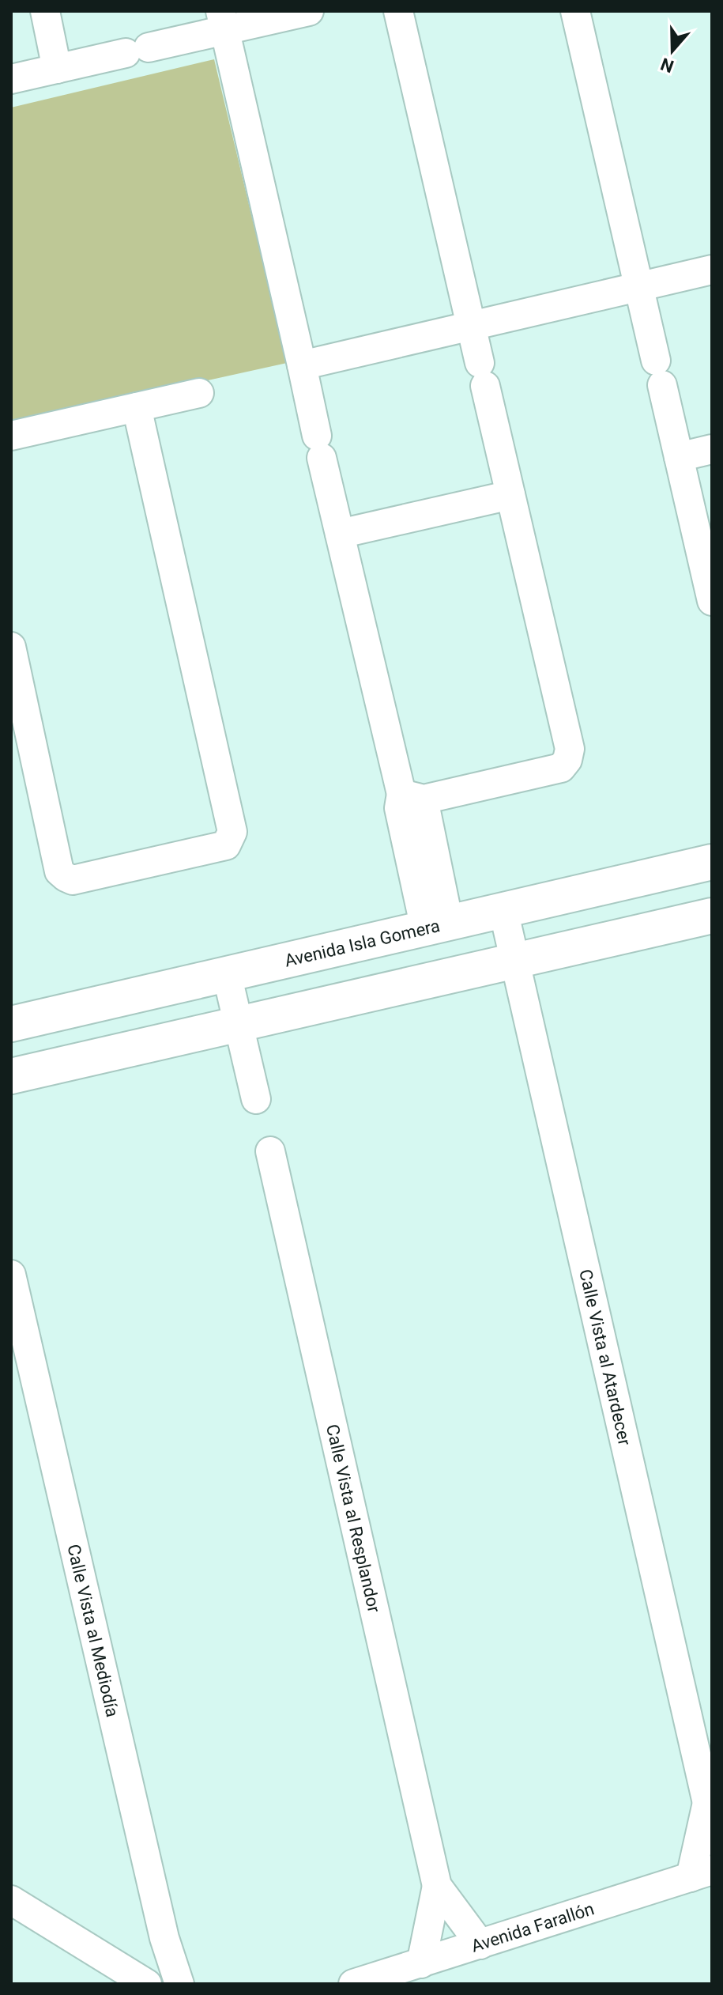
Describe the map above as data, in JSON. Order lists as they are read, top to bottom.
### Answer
{
  "streets": {
    "street": [
      "Avenida Isla Gomera",
      "Calle Vista al Atardecer",
      "Calle Vista al Resplandor",
      "Calle Vista al Mediodía",
      "Avenida Farallón"
    ]
  },
  "crossings": [
    ["Avenida Isla Gomera", "Calle Vista al Atardecer"],
    ["Calle Vista al Atardecer", "Avenida Farallón"],
    ["Calle Vista al Resplandor", "Avenida Farallón"]
  ],
  "north": "bottom"
}
